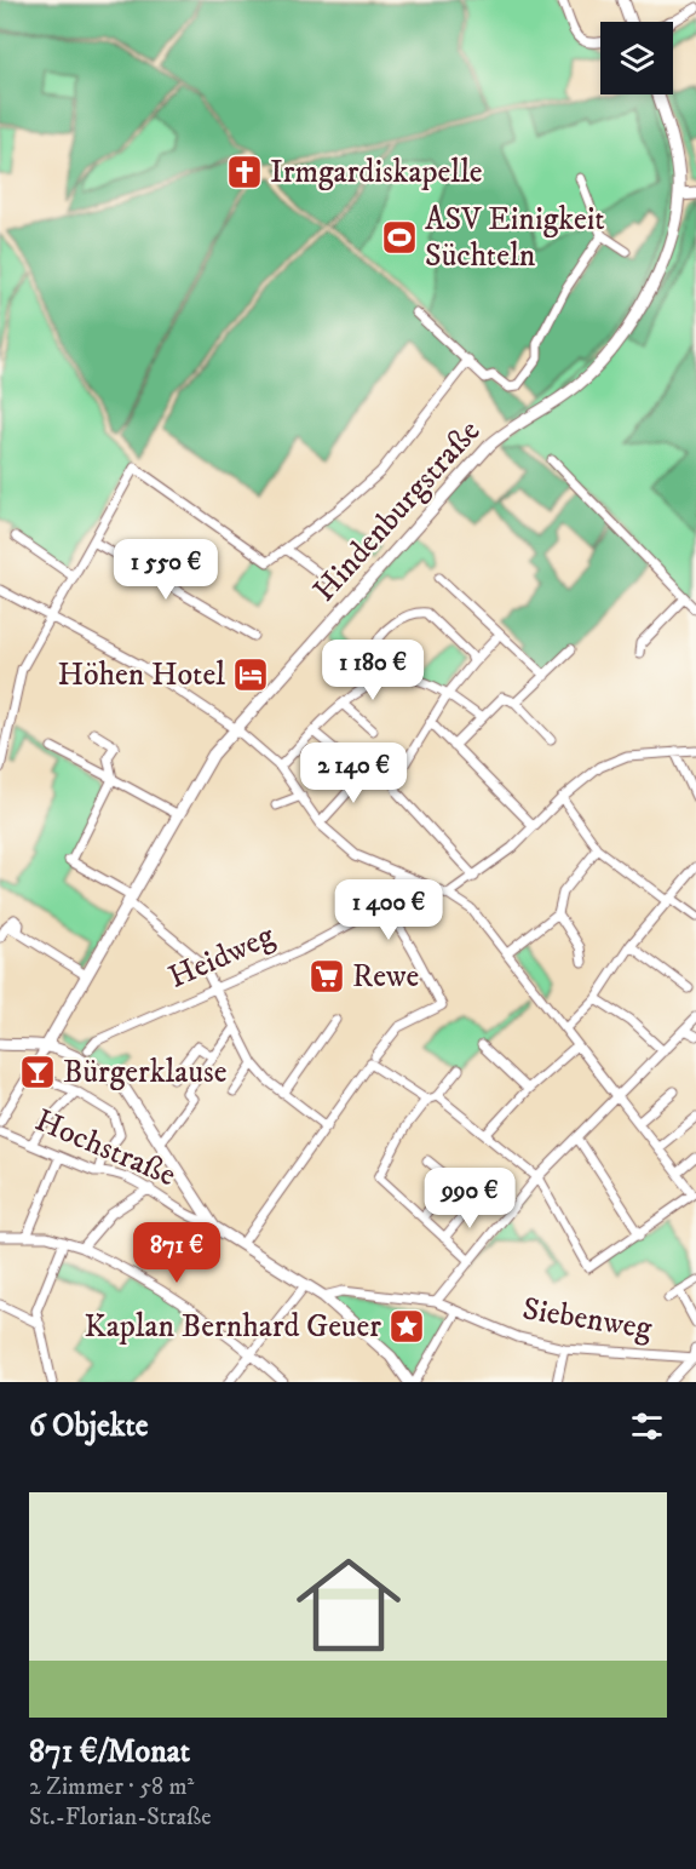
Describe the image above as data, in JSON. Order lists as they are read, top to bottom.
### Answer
{
  "streets": {
    "main road": ["Hindenburgstraße", "Hochstraße"],
    "street": ["Heidweg", "Siebenweg"]
  },
  "places": {
    "church": ["Irmgardiskapelle"],
    "sports": ["ASV Einigkeit Süchteln"],
    "hotel": ["Höhen Hotel"],
    "supermarket": ["Rewe"],
    "bar": ["Bürgerklause"],
    "place": ["Kaplan Bernhard Geuer"]
  },
  "page": {
    "price": [
      "1 550 €",
      "1 180 €",
      "2 140 €",
      "1 400 €",
      "990 €",
      "871 €"
    ],
    "heading": "6 Objekte",
    "list": [
      {
        "name": "871 €/Monat",
        "note": "2 Zimmer · 58 m² · St.-Florian-Straße"
      }
    ]
  }
}
